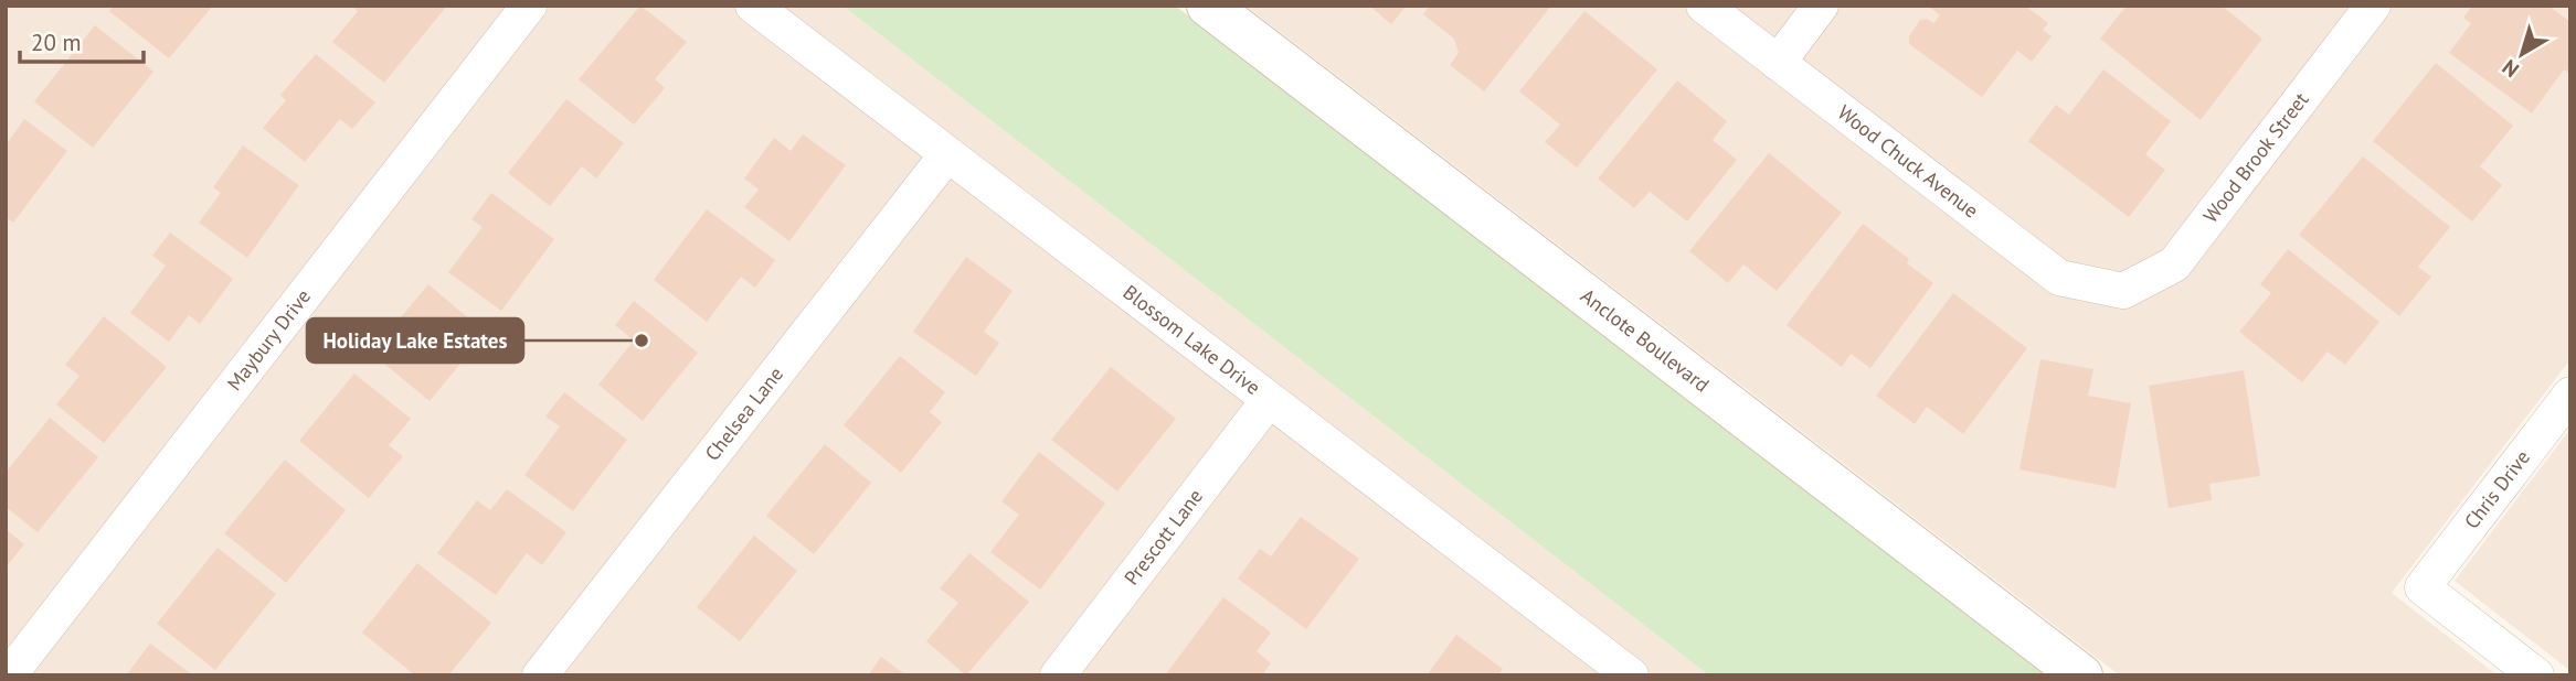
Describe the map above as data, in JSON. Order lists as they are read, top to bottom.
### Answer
{
  "streets": {
    "street": [
      "Wood Brook Street",
      "Wood Chuck Avenue",
      "Maybury Drive",
      "Blossom Lake Drive",
      "Anclote Boulevard",
      "Chelsea Lane",
      "Chris Drive",
      "Prescott Lane"
    ]
  },
  "crossings": [
    ["Wood Brook Street", "Wood Chuck Avenue"],
    ["Blossom Lake Drive", "Chelsea Lane"],
    ["Blossom Lake Drive", "Prescott Lane"]
  ],
  "places": ["Holiday Lake Estates"],
  "scale_bar": "20 m",
  "north": "bottom left"
}
